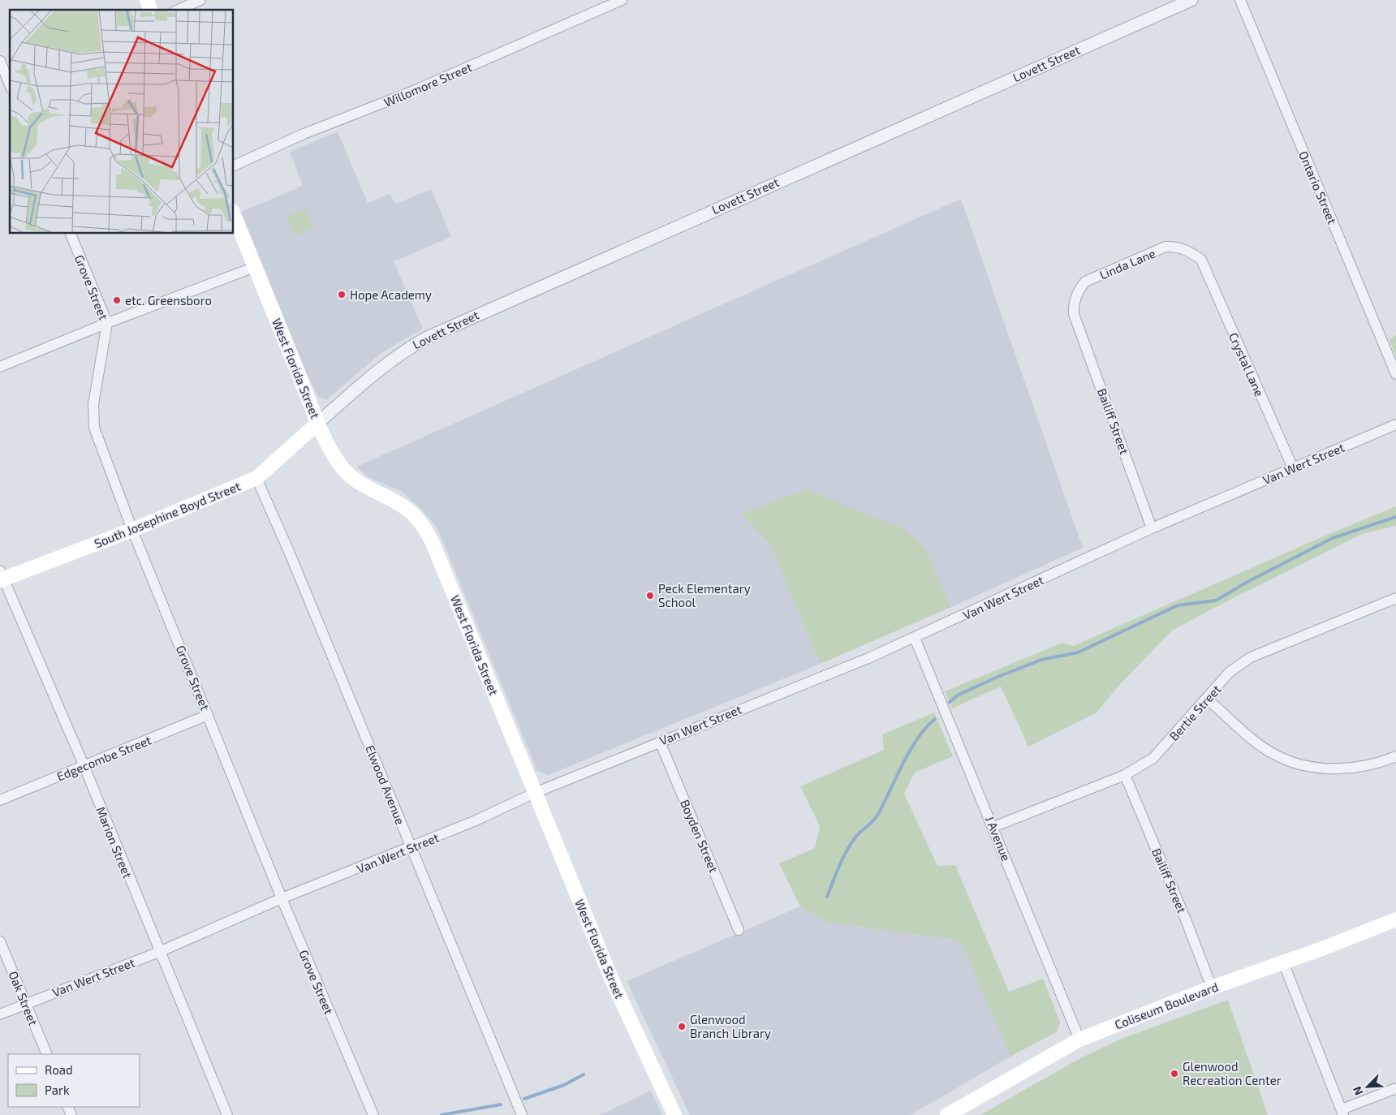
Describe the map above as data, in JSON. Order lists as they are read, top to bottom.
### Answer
{
  "streets": {
    "main road": ["West Florida Street", "South Josephine Boyd Street", "Coliseum Boulevard"],
    "street": [
      "Lovett Street",
      "Willomore Street",
      "Ontario Street",
      "Linda Lane",
      "Grove Street",
      "Crystal Lane",
      "Bailiff Street",
      "Van Wert Street",
      "Bertie Street",
      "Edgecombe Street",
      "Elwood Avenue",
      "Boyden Street",
      "J Avenue",
      "Marion Street",
      "Oak Street"
    ]
  },
  "crossings": [
    ["Lovett Street", "West Florida Street"],
    ["Lovett Street", "South Josephine Boyd Street"],
    ["Linda Lane", "Crystal Lane"],
    ["Linda Lane", "Bailiff Street"],
    ["Grove Street", "Van Wert Street"],
    ["Grove Street", "South Josephine Boyd Street"],
    ["Grove Street", "Edgecombe Street"],
    ["Crystal Lane", "Van Wert Street"],
    ["West Florida Street", "Van Wert Street"],
    ["West Florida Street", "South Josephine Boyd Street"],
    ["Bailiff Street", "Van Wert Street"],
    ["Bailiff Street", "Bertie Street"],
    ["Bailiff Street", "Coliseum Boulevard"],
    ["Van Wert Street", "Elwood Avenue"],
    ["Van Wert Street", "Boyden Street"],
    ["Van Wert Street", "J Avenue"],
    ["Van Wert Street", "Marion Street"],
    ["Van Wert Street", "Oak Street"],
    ["South Josephine Boyd Street", "Elwood Avenue"],
    ["South Josephine Boyd Street", "Marion Street"],
    ["Bertie Street", "J Avenue"],
    ["Edgecombe Street", "Marion Street"],
    ["J Avenue", "Coliseum Boulevard"]
  ],
  "places": [
    "Hope Academy",
    "etc. Greensboro",
    "Peck Elementary School",
    "Glenwood Branch Library",
    "Glenwood Recreation Center"
  ],
  "legend": ["Road", "Park"],
  "north": "bottom left"
}
